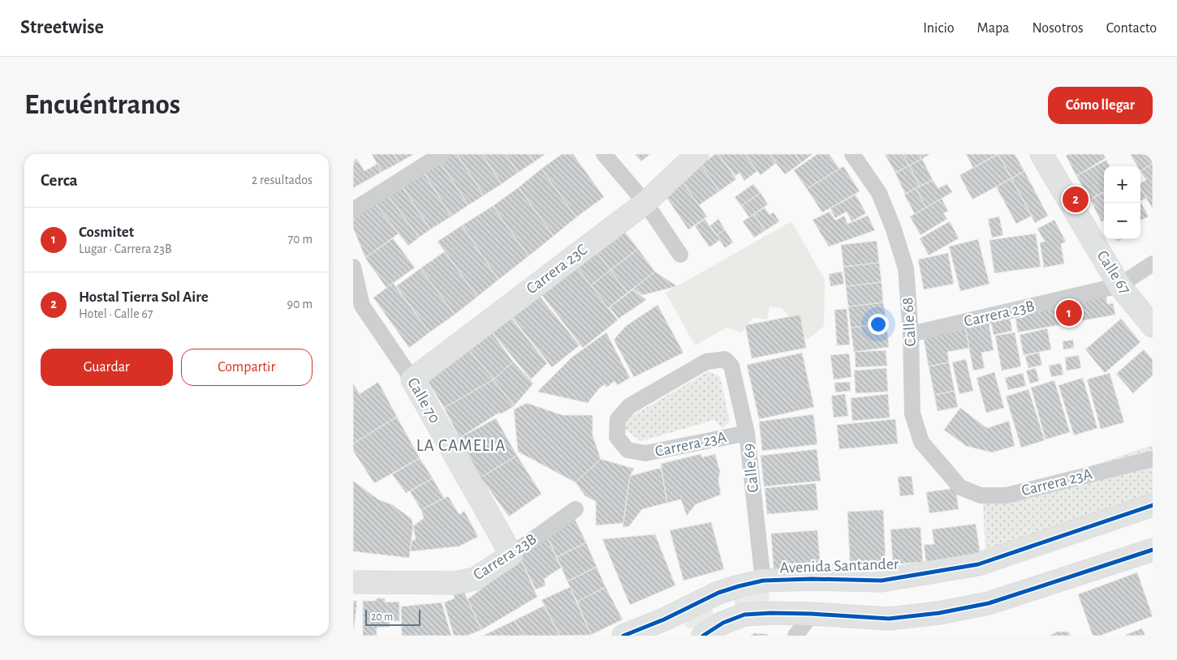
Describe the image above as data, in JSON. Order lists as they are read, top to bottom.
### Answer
{
  "streets": {
    "main road": [
      "Carrera 23C",
      "Calle 67",
      "Carrera 23B",
      "Calle 70",
      "Avenida Santander"
    ],
    "street": ["Calle 68", "Carrera 23A", "Calle 69"]
  },
  "crossings": [
    ["Carrera 23C", "Calle 70"],
    ["Calle 67", "Carrera 23B"],
    ["Carrera 23B", "Calle 68"],
    ["Carrera 23B", "Calle 70"],
    ["Calle 68", "Carrera 23A"],
    ["Carrera 23A", "Calle 69"],
    ["Calle 69", "Avenida Santander"]
  ],
  "districts": ["LA CAMELIA"],
  "scale_bar": "20 m",
  "page": {
    "header": "Streetwise",
    "nav": [
      "Inicio",
      "Mapa",
      "Nosotros",
      "Contacto"
    ],
    "buttons": [
      "Cómo llegar",
      ["Guardar", "Compartir"]
    ],
    "title": "Encuéntranos",
    "heading": ["Cerca", "2 resultados"],
    "map_buttons": ["+", "−"],
    "pins": ["2", "1"],
    "list": [
      {
        "mark": "1",
        "name": "Cosmitet",
        "note": "Lugar · Carrera 23B",
        "value": "70 m"
      },
      {
        "mark": "2",
        "name": "Hostal Tierra Sol Aire",
        "note": "Hotel · Calle 67",
        "value": "90 m"
      }
    ],
    "scale": "20 m"
  }
}
